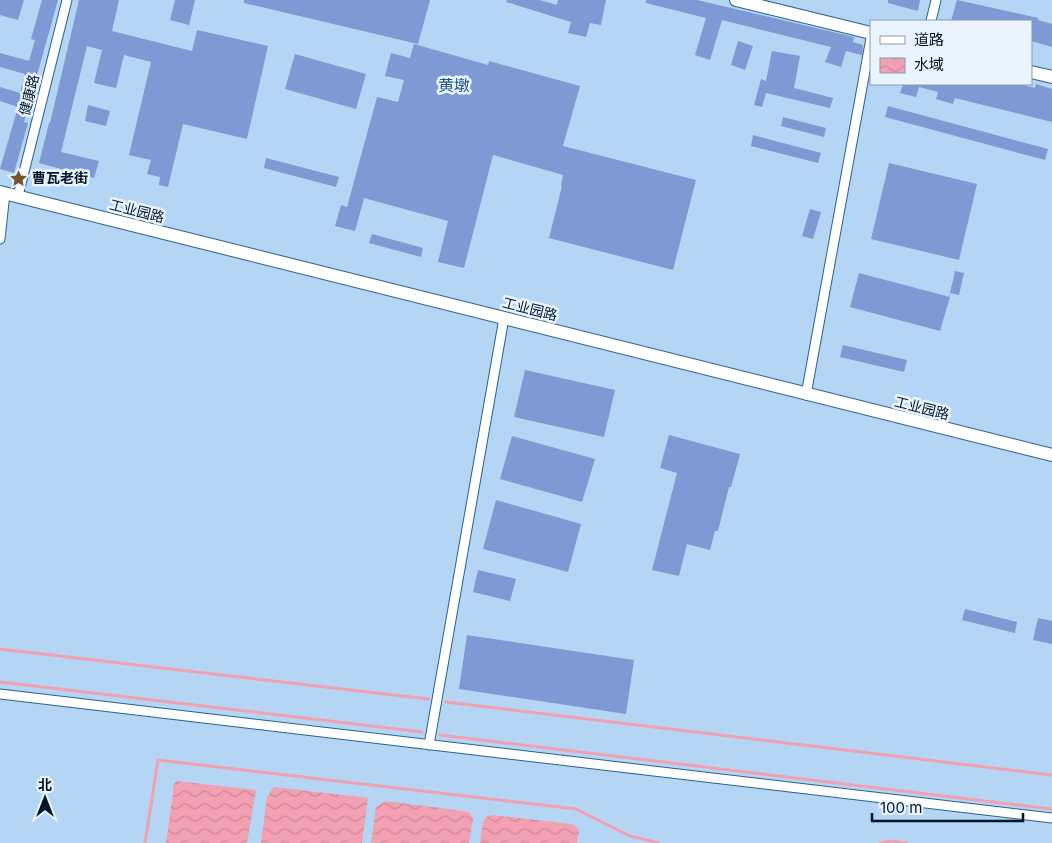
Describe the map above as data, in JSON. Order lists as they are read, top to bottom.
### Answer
{
  "streets": {
    "street": ["健康路", "工业园路"]
  },
  "crossings": [
    ["健康路", "工业园路"]
  ],
  "districts": ["黄墩"],
  "places": {
    "place": ["曹瓦老街"]
  },
  "legend": ["道路", "水域"],
  "scale_bar": "100 m",
  "north": "top"
}
